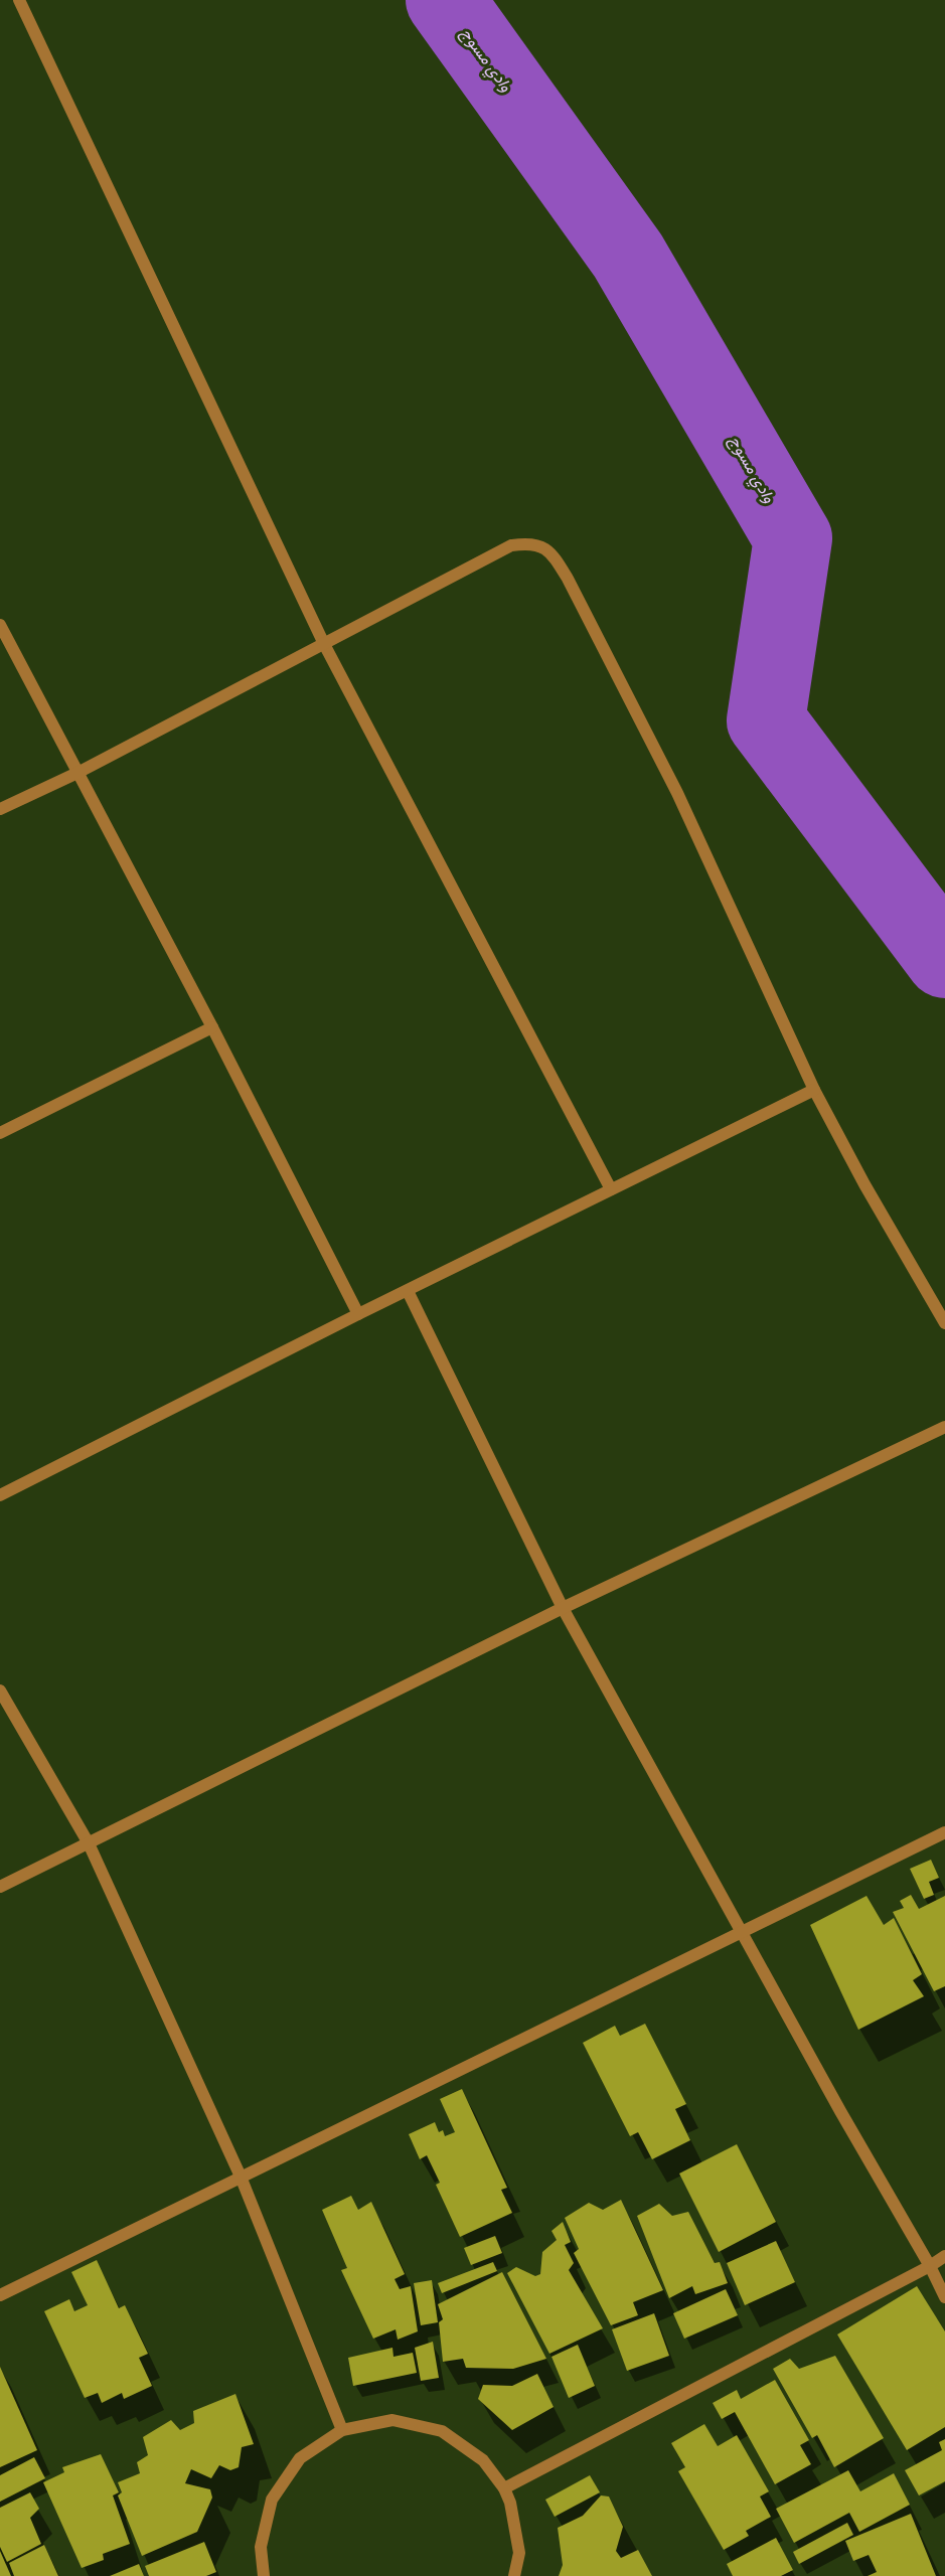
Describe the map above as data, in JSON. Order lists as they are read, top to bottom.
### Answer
{
  "water": ["وادي مسوج"]
}
